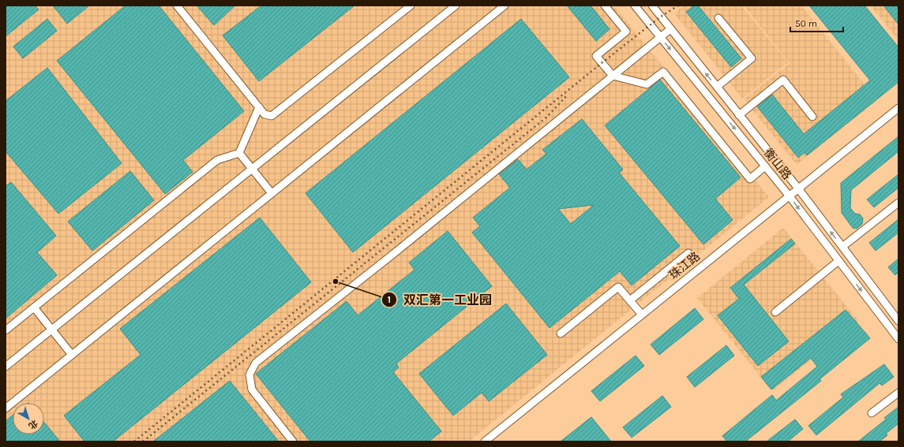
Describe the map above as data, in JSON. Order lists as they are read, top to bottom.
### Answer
{
  "streets": {
    "street": ["衡山路", "珠江路"]
  },
  "crossings": [
    ["衡山路", "珠江路"]
  ],
  "places": ["双汇第一工业园"],
  "scale_bar": "50 m",
  "north": "bottom right"
}
